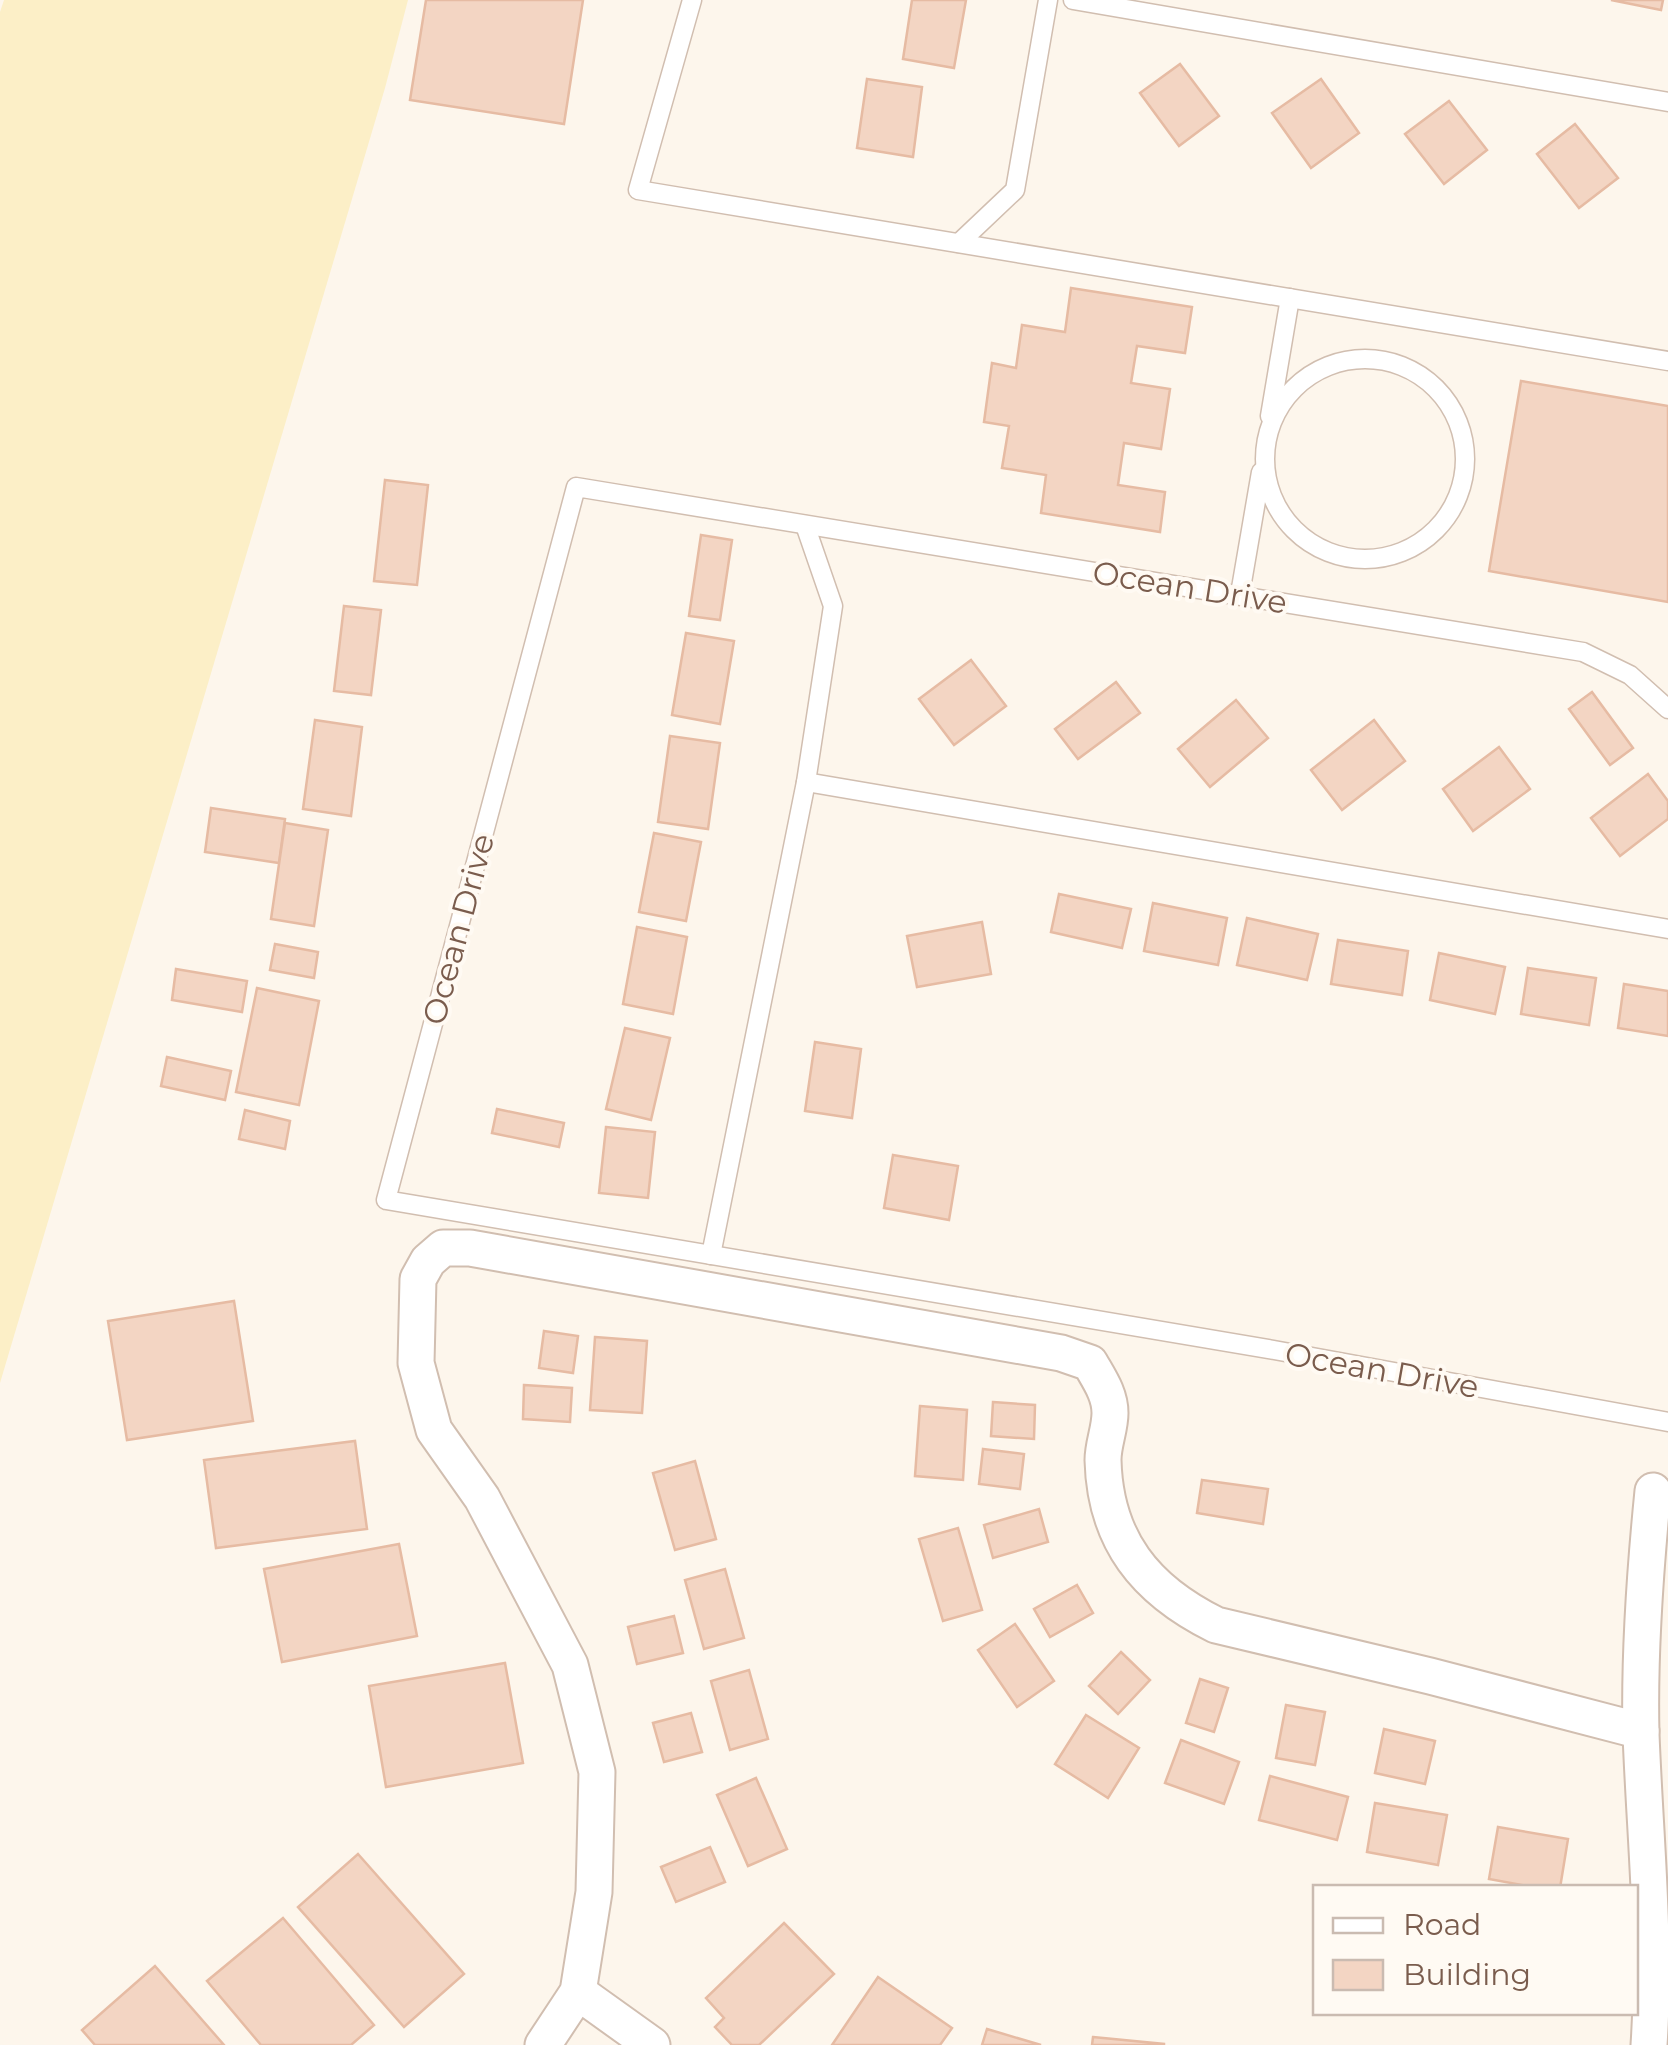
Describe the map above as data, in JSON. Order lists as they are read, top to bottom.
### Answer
{
  "streets": {
    "lane": ["Ocean Drive"]
  },
  "legend": ["Road", "Building"]
}
